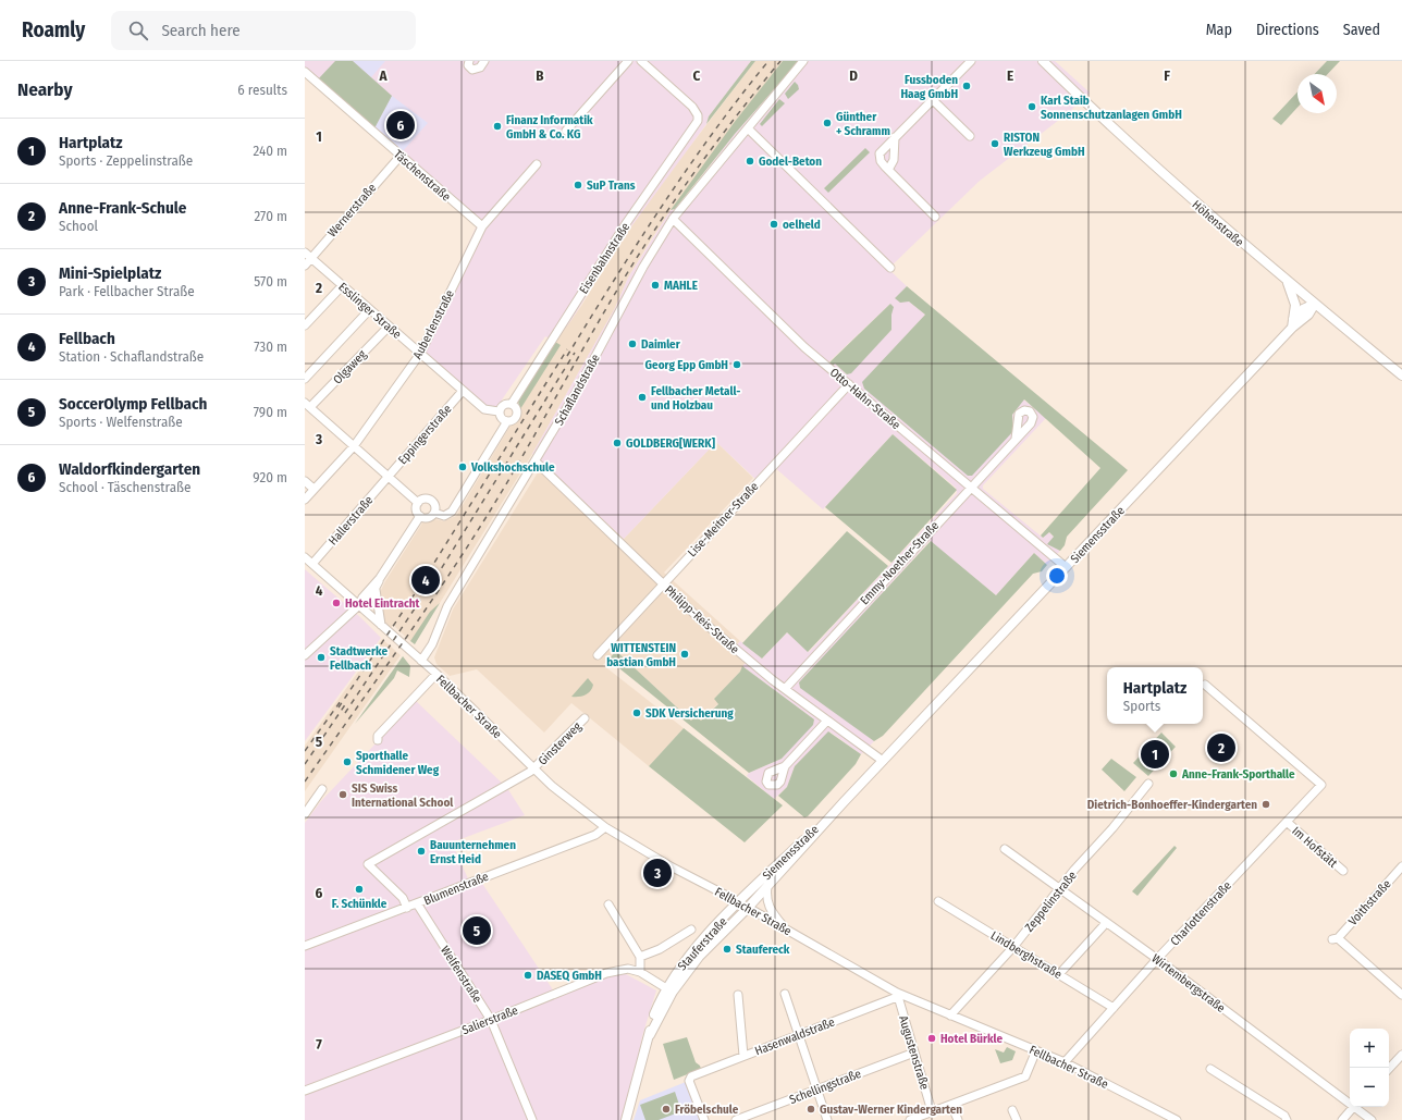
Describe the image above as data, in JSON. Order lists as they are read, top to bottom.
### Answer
{
  "streets": {
    "main road": ["Höhenstraße", "Siemensstraße", "Stauferstraße"],
    "street": [
      "Täschenstraße",
      "Wernerstraße",
      "Eisenbahnstraße",
      "Esslinger Straße",
      "Auberlenstraße",
      "Olgaweg",
      "Schaflandstraße",
      "Otto-Hahn-Straße",
      "Eppingerstraße",
      "Lise-Meitner-Straße",
      "Hallerstraße",
      "Emmy-Noether-Straße",
      "Philipp-Reis-Straße",
      "Fellbacher Straße",
      "Ginsterweg",
      "Im Hofstätt",
      "Blumenstraße",
      "Zeppelinstraße",
      "Voithstraße",
      "Charlottenstraße",
      "Lindberghstraße",
      "Welfenstraße",
      "Wirtembergstraße",
      "Salierstraße",
      "Hasenwaldstraße",
      "Augustenstraße",
      "Schellingstraße"
    ]
  },
  "crossings": [
    ["Täschenstraße", "Wernerstraße"],
    ["Täschenstraße", "Auberlenstraße"],
    ["Wernerstraße", "Esslinger Straße"],
    ["Höhenstraße", "Siemensstraße"],
    ["Eisenbahnstraße", "Esslinger Straße"],
    ["Esslinger Straße", "Auberlenstraße"],
    ["Esslinger Straße", "Olgaweg"],
    ["Esslinger Straße", "Eppingerstraße"],
    ["Schaflandstraße", "Otto-Hahn-Straße"],
    ["Schaflandstraße", "Philipp-Reis-Straße"],
    ["Schaflandstraße", "Fellbacher Straße"],
    ["Otto-Hahn-Straße", "Lise-Meitner-Straße"],
    ["Otto-Hahn-Straße", "Siemensstraße"],
    ["Otto-Hahn-Straße", "Emmy-Noether-Straße"],
    ["Eppingerstraße", "Hallerstraße"],
    ["Lise-Meitner-Straße", "Philipp-Reis-Straße"],
    ["Hallerstraße", "Fellbacher Straße"],
    ["Siemensstraße", "Philipp-Reis-Straße"],
    ["Siemensstraße", "Fellbacher Straße"],
    ["Siemensstraße", "Stauferstraße"],
    ["Emmy-Noether-Straße", "Philipp-Reis-Straße"],
    ["Fellbacher Straße", "Ginsterweg"],
    ["Fellbacher Straße", "Blumenstraße"],
    ["Fellbacher Straße", "Zeppelinstraße"],
    ["Fellbacher Straße", "Charlottenstraße"],
    ["Fellbacher Straße", "Stauferstraße"],
    ["Fellbacher Straße", "Hasenwaldstraße"],
    ["Fellbacher Straße", "Augustenstraße"],
    ["Ginsterweg", "Blumenstraße"],
    ["Im Hofstätt", "Charlottenstraße"],
    ["Blumenstraße", "Welfenstraße"],
    ["Zeppelinstraße", "Lindberghstraße"],
    ["Zeppelinstraße", "Wirtembergstraße"],
    ["Charlottenstraße", "Lindberghstraße"],
    ["Charlottenstraße", "Wirtembergstraße"],
    ["Stauferstraße", "Salierstraße"],
    ["Welfenstraße", "Salierstraße"],
    ["Hasenwaldstraße", "Augustenstraße"],
    ["Augustenstraße", "Schellingstraße"]
  ],
  "places": [
    "Fussboden Haag GmbH",
    "Karl Staib Sonnenschutzanlagen GmbH",
    "Günther + Schramm",
    "Finanz Informatik GmbH & Co. KG",
    "RISTON Werkzeug GmbH",
    "Godel-Beton",
    "SuP Trans",
    "oelheld",
    "MAHLE",
    "Daimler",
    "Georg Epp GmbH",
    "Fellbacher Metall- und Holzbau",
    "GOLDBERG[WERK]",
    "Volkshochschule",
    "Hotel Eintracht",
    "WITTENSTEIN bastian GmbH",
    "Stadtwerke Fellbach",
    "SDK Versicherung",
    "Sporthalle Schmidener Weg",
    "Anne-Frank-Sporthalle",
    "SIS Swiss International School",
    "Dietrich-Bonhoeffer-Kindergarten",
    "Bauunternehmen Ernst Heid",
    "F. Schünkle",
    "Staufereck",
    "DASEQ GmbH",
    "Hotel Bürkle",
    "Fröbelschule",
    "Gustav-Werner Kindergarten"
  ],
  "north": "bottom right",
  "page": {
    "header": "Roamly",
    "search": "Search here",
    "nav": ["Map", "Directions", "Saved"],
    "heading": ["Nearby", "6 results"],
    "pins": [
      "6",
      "4",
      "2",
      "1",
      "3",
      "5"
    ],
    "list": [
      {
        "mark": "1",
        "name": "Hartplatz",
        "note": "Sports · Zeppelinstraße",
        "value": "240 m"
      },
      {
        "mark": "2",
        "name": "Anne-Frank-Schule",
        "note": "School",
        "value": "270 m"
      },
      {
        "mark": "3",
        "name": "Mini-Spielplatz",
        "note": "Park · Fellbacher Straße",
        "value": "570 m"
      },
      {
        "mark": "4",
        "name": "Fellbach",
        "note": "Station · Schaflandstraße",
        "value": "730 m"
      },
      {
        "mark": "5",
        "name": "SoccerOlymp Fellbach",
        "note": "Sports · Welfenstraße",
        "value": "790 m"
      },
      {
        "mark": "6",
        "name": "Waldorfkindergarten",
        "note": "School · Täschenstraße",
        "value": "920 m"
      }
    ],
    "popup": ["Hartplatz", "Sports"],
    "map_buttons": ["+", "−"]
  },
  "grid": {
    "columns": [
      "A",
      "B",
      "C",
      "D",
      "E",
      "F"
    ],
    "rows": [
      "1",
      "2",
      "3",
      "4",
      "5",
      "6",
      "7"
    ]
  }
}
